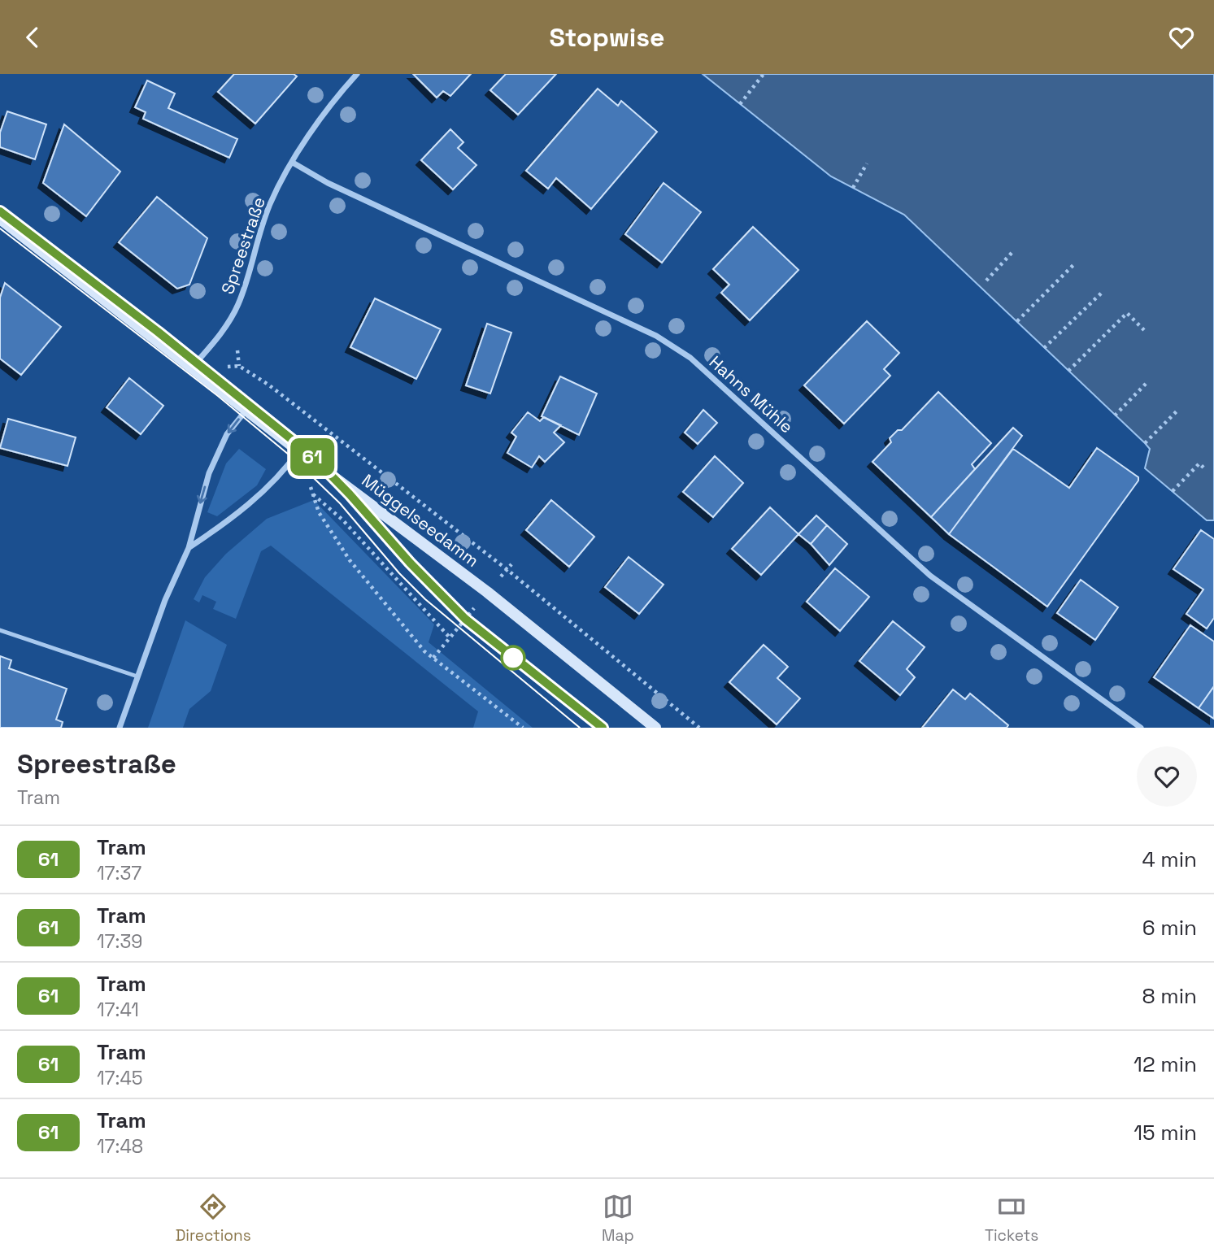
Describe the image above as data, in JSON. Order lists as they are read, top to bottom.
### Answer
{
  "streets": {
    "main road": ["Müggelseedamm"],
    "street": ["Spreestraße", "Hahns Mühle"]
  },
  "crossings": [
    ["Spreestraße", "Hahns Mühle"],
    ["Spreestraße", "Müggelseedamm"]
  ],
  "lines": ["tram line 61"],
  "page": {
    "header": "Stopwise",
    "on_map": "61",
    "heading": ["Spreestraße", "Tram"],
    "list": [
      {
        "mark": "61",
        "name": "Tram",
        "note": "17:37",
        "value": "4 min"
      },
      {
        "mark": "61",
        "name": "Tram",
        "note": "17:39",
        "value": "6 min"
      },
      {
        "mark": "61",
        "name": "Tram",
        "note": "17:41",
        "value": "8 min"
      },
      {
        "mark": "61",
        "name": "Tram",
        "note": "17:45",
        "value": "12 min"
      },
      {
        "mark": "61",
        "name": "Tram",
        "note": "17:48",
        "value": "15 min"
      }
    ],
    "tabs": ["Directions", "Map", "Tickets"]
  }
}
